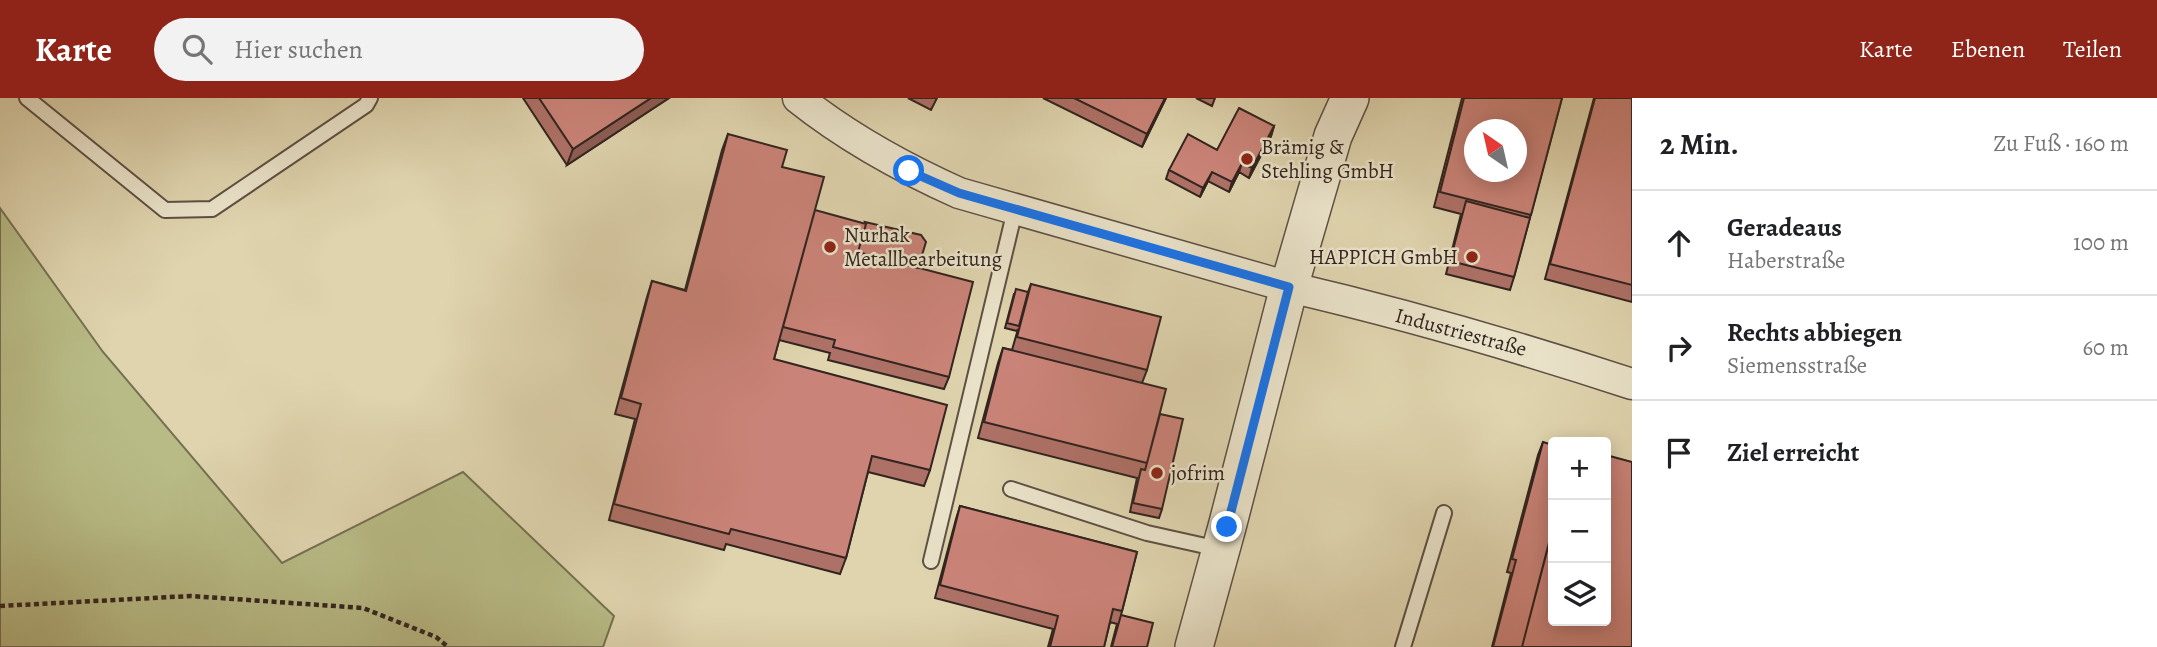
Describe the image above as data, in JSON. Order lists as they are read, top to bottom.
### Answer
{
  "streets": {
    "street": ["Industriestraße"]
  },
  "places": [
    "Brämig & Stehling GmbH",
    "Nurhak Metallbearbeitung",
    "HAPPICH GmbH",
    "jofrim"
  ],
  "north": "top left",
  "page": {
    "header": "Karte",
    "search": "Hier suchen",
    "nav": ["Karte", "Ebenen", "Teilen"],
    "heading": ["2 Min.", "Zu Fuß · 160 m"],
    "list": [
      ["Geradeaus", "Haberstraße", "100 m"],
      ["Rechts abbiegen", "Siemensstraße", "60 m"],
      "Ziel erreicht"
    ],
    "map_buttons": ["+", "−"]
  }
}
